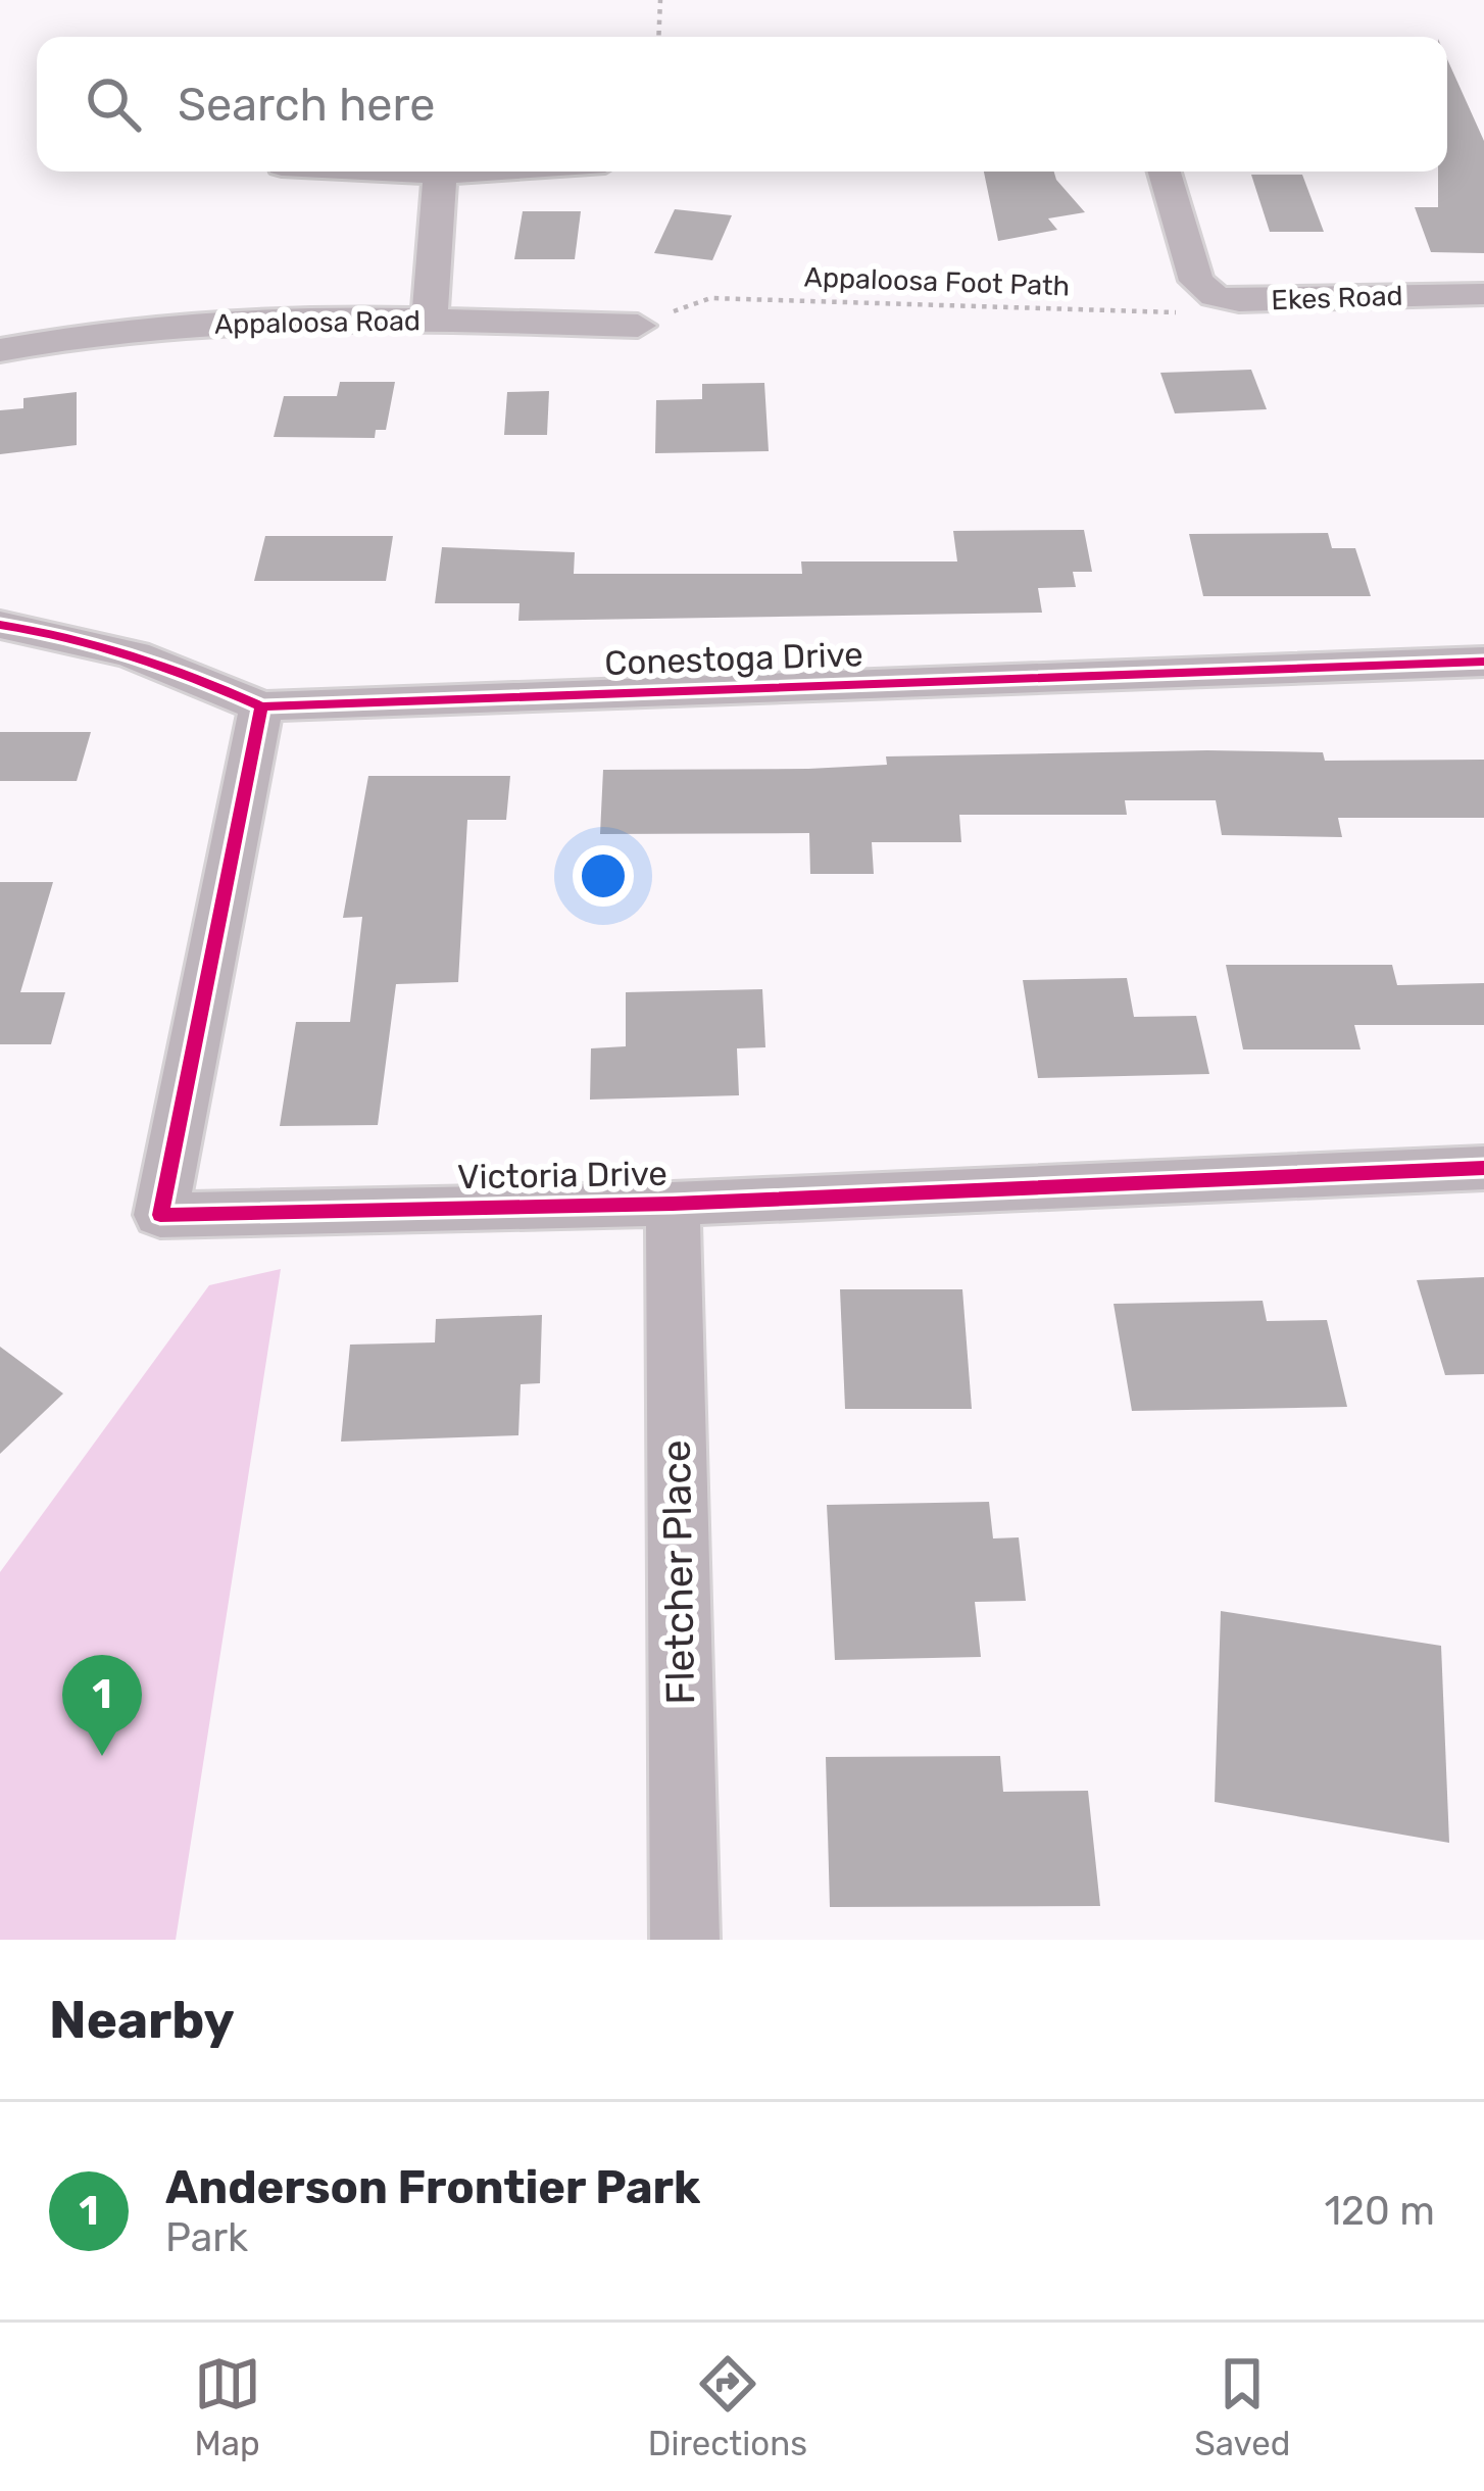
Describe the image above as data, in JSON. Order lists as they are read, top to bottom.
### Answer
{
  "streets": {
    "street": [
      "Ekes Road",
      "Appaloosa Road",
      "Conestoga Drive",
      "Victoria Drive",
      "Fletcher Place"
    ],
    "path": ["Appaloosa Foot Path"]
  },
  "crossings": [
    ["Appaloosa Foot Path", "Ekes Road"],
    ["Appaloosa Foot Path", "Appaloosa Road"],
    ["Conestoga Drive", "Victoria Drive"],
    ["Victoria Drive", "Fletcher Place"]
  ],
  "page": {
    "search": "Search here",
    "pins": "1",
    "heading": "Nearby",
    "list": [
      {
        "mark": "1",
        "name": "Anderson Frontier Park",
        "note": "Park",
        "value": "120 m"
      }
    ],
    "nav": ["Map", "Directions", "Saved"]
  }
}
